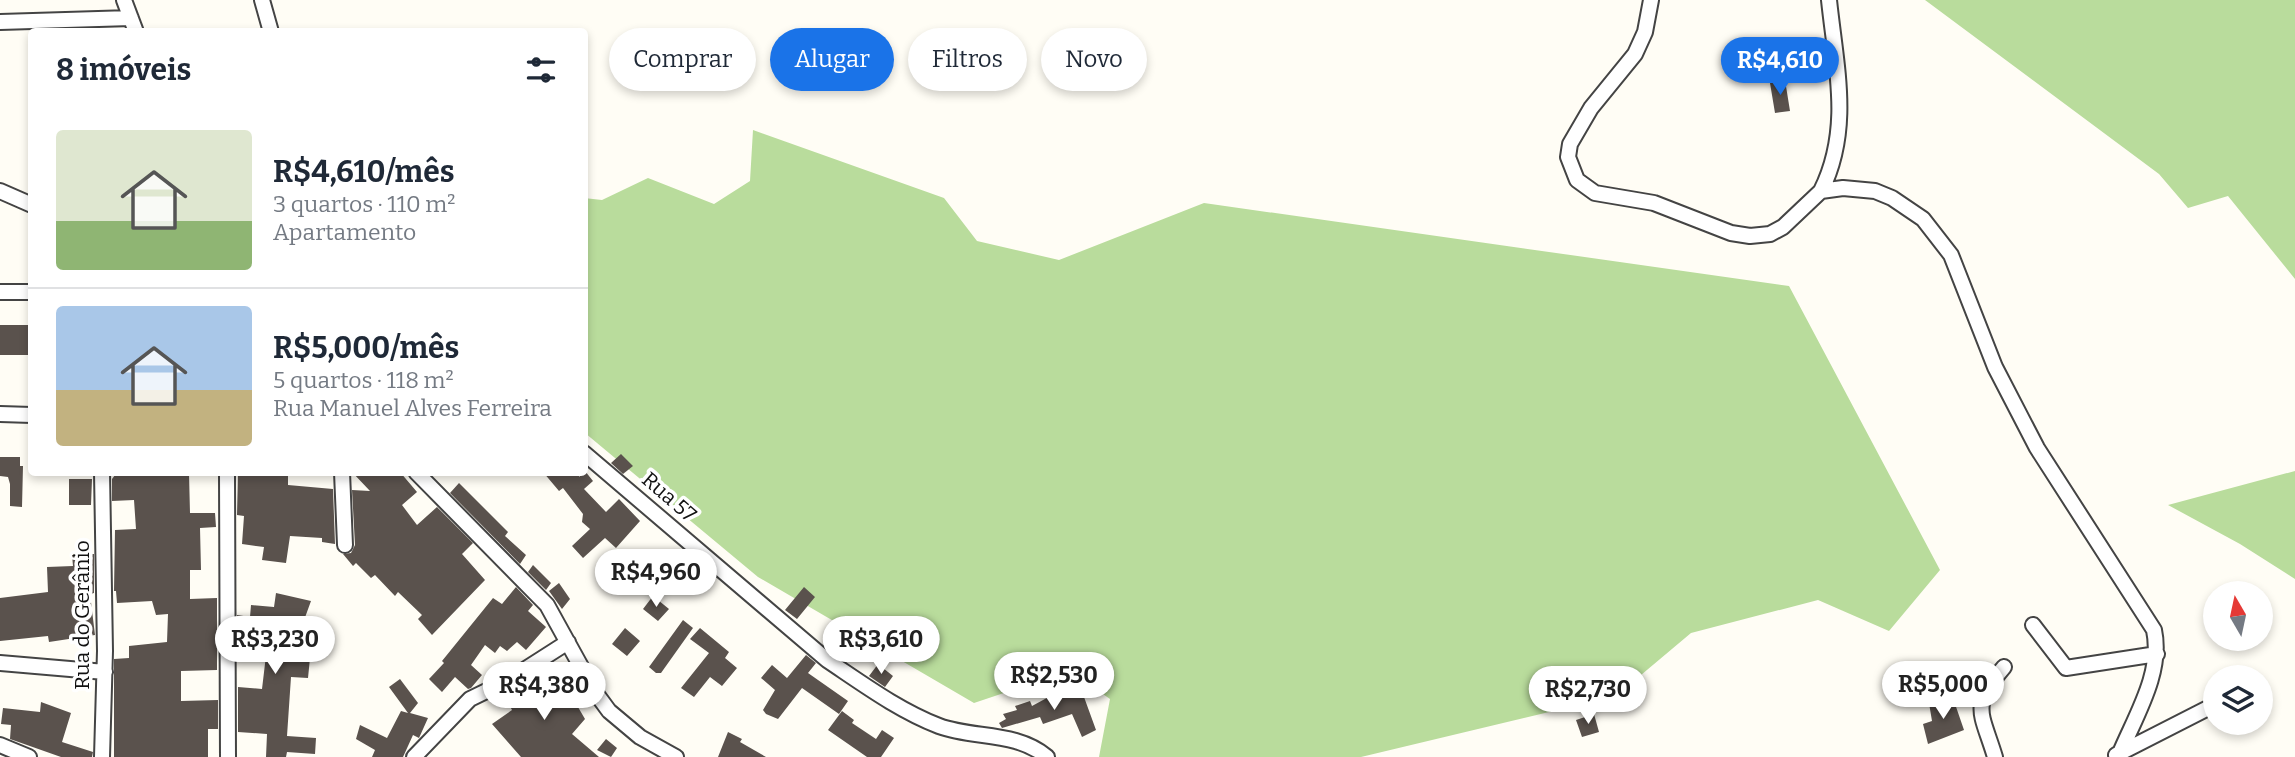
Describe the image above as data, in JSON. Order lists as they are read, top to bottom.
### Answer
{
  "streets": {
    "street": ["Rua 57", "Rua do Gerânio"]
  },
  "north": "top",
  "page": {
    "chip": [
      "Comprar",
      "Alugar",
      "Filtros",
      "Novo"
    ],
    "heading": "8 imóveis",
    "price": [
      "R$4,610",
      "R$4,960",
      "R$3,230",
      "R$3,610",
      "R$2,530",
      "R$5,000",
      "R$4,380",
      "R$2,730"
    ],
    "list": [
      {
        "name": "R$4,610/mês",
        "note": "3 quartos · 110 m² · Apartamento"
      },
      {
        "name": "R$5,000/mês",
        "note": "5 quartos · 118 m² · Rua Manuel Alves Ferreira"
      }
    ]
  }
}
